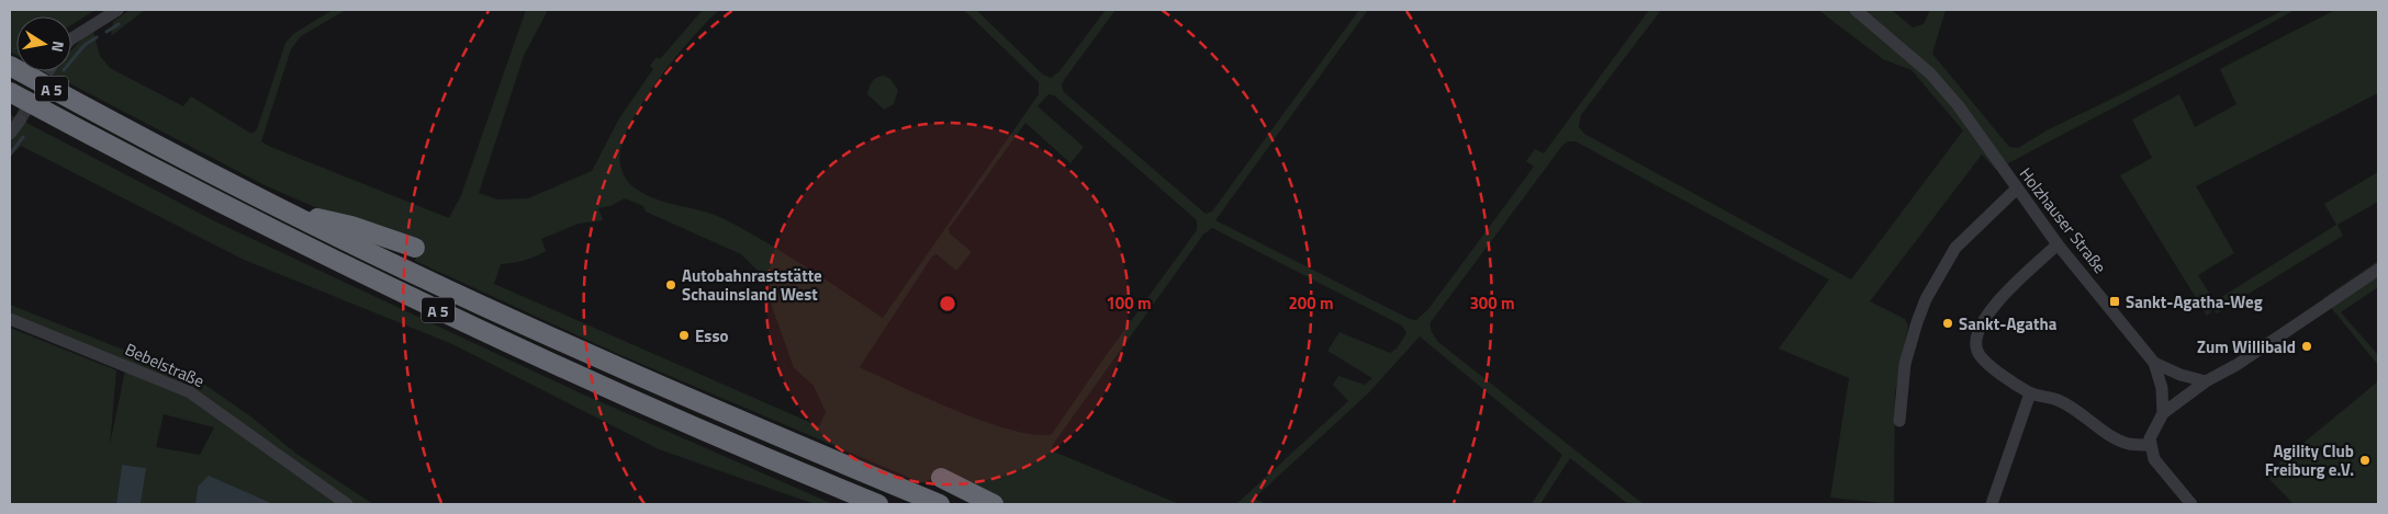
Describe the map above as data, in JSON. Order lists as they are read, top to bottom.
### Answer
{
  "streets": {
    "highway": ["A 5"],
    "street": ["Holzhauser Straße", "Bebelstraße"]
  },
  "places": {
    "other": [
      "Autobahnraststätte Schauinsland West",
      "Sankt-Agatha",
      "Esso",
      "Zum Willibald",
      "Agility Club Freiburg e.V."
    ],
    "transit": ["Sankt-Agatha-Weg"]
  },
  "north": "right",
  "rings": ["100 m", "200 m", "300 m"]
}
